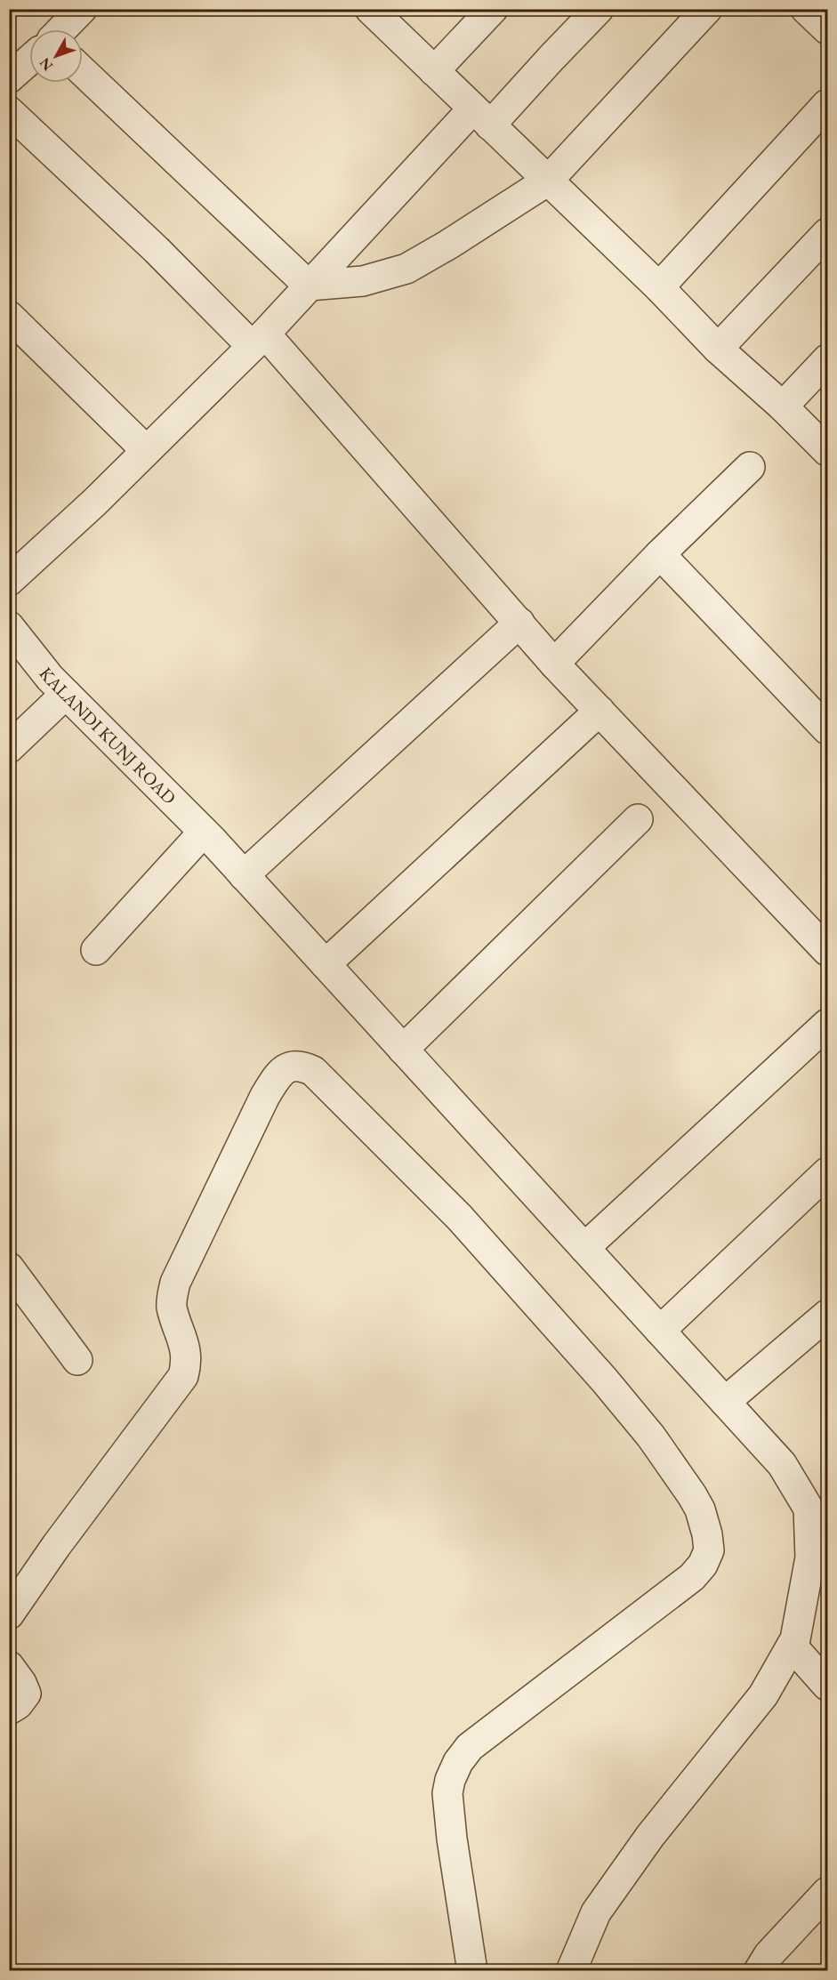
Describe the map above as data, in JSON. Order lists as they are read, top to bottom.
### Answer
{
  "streets": {
    "street": ["KALANDI KUNJ ROAD"]
  },
  "north": "bottom left"
}
